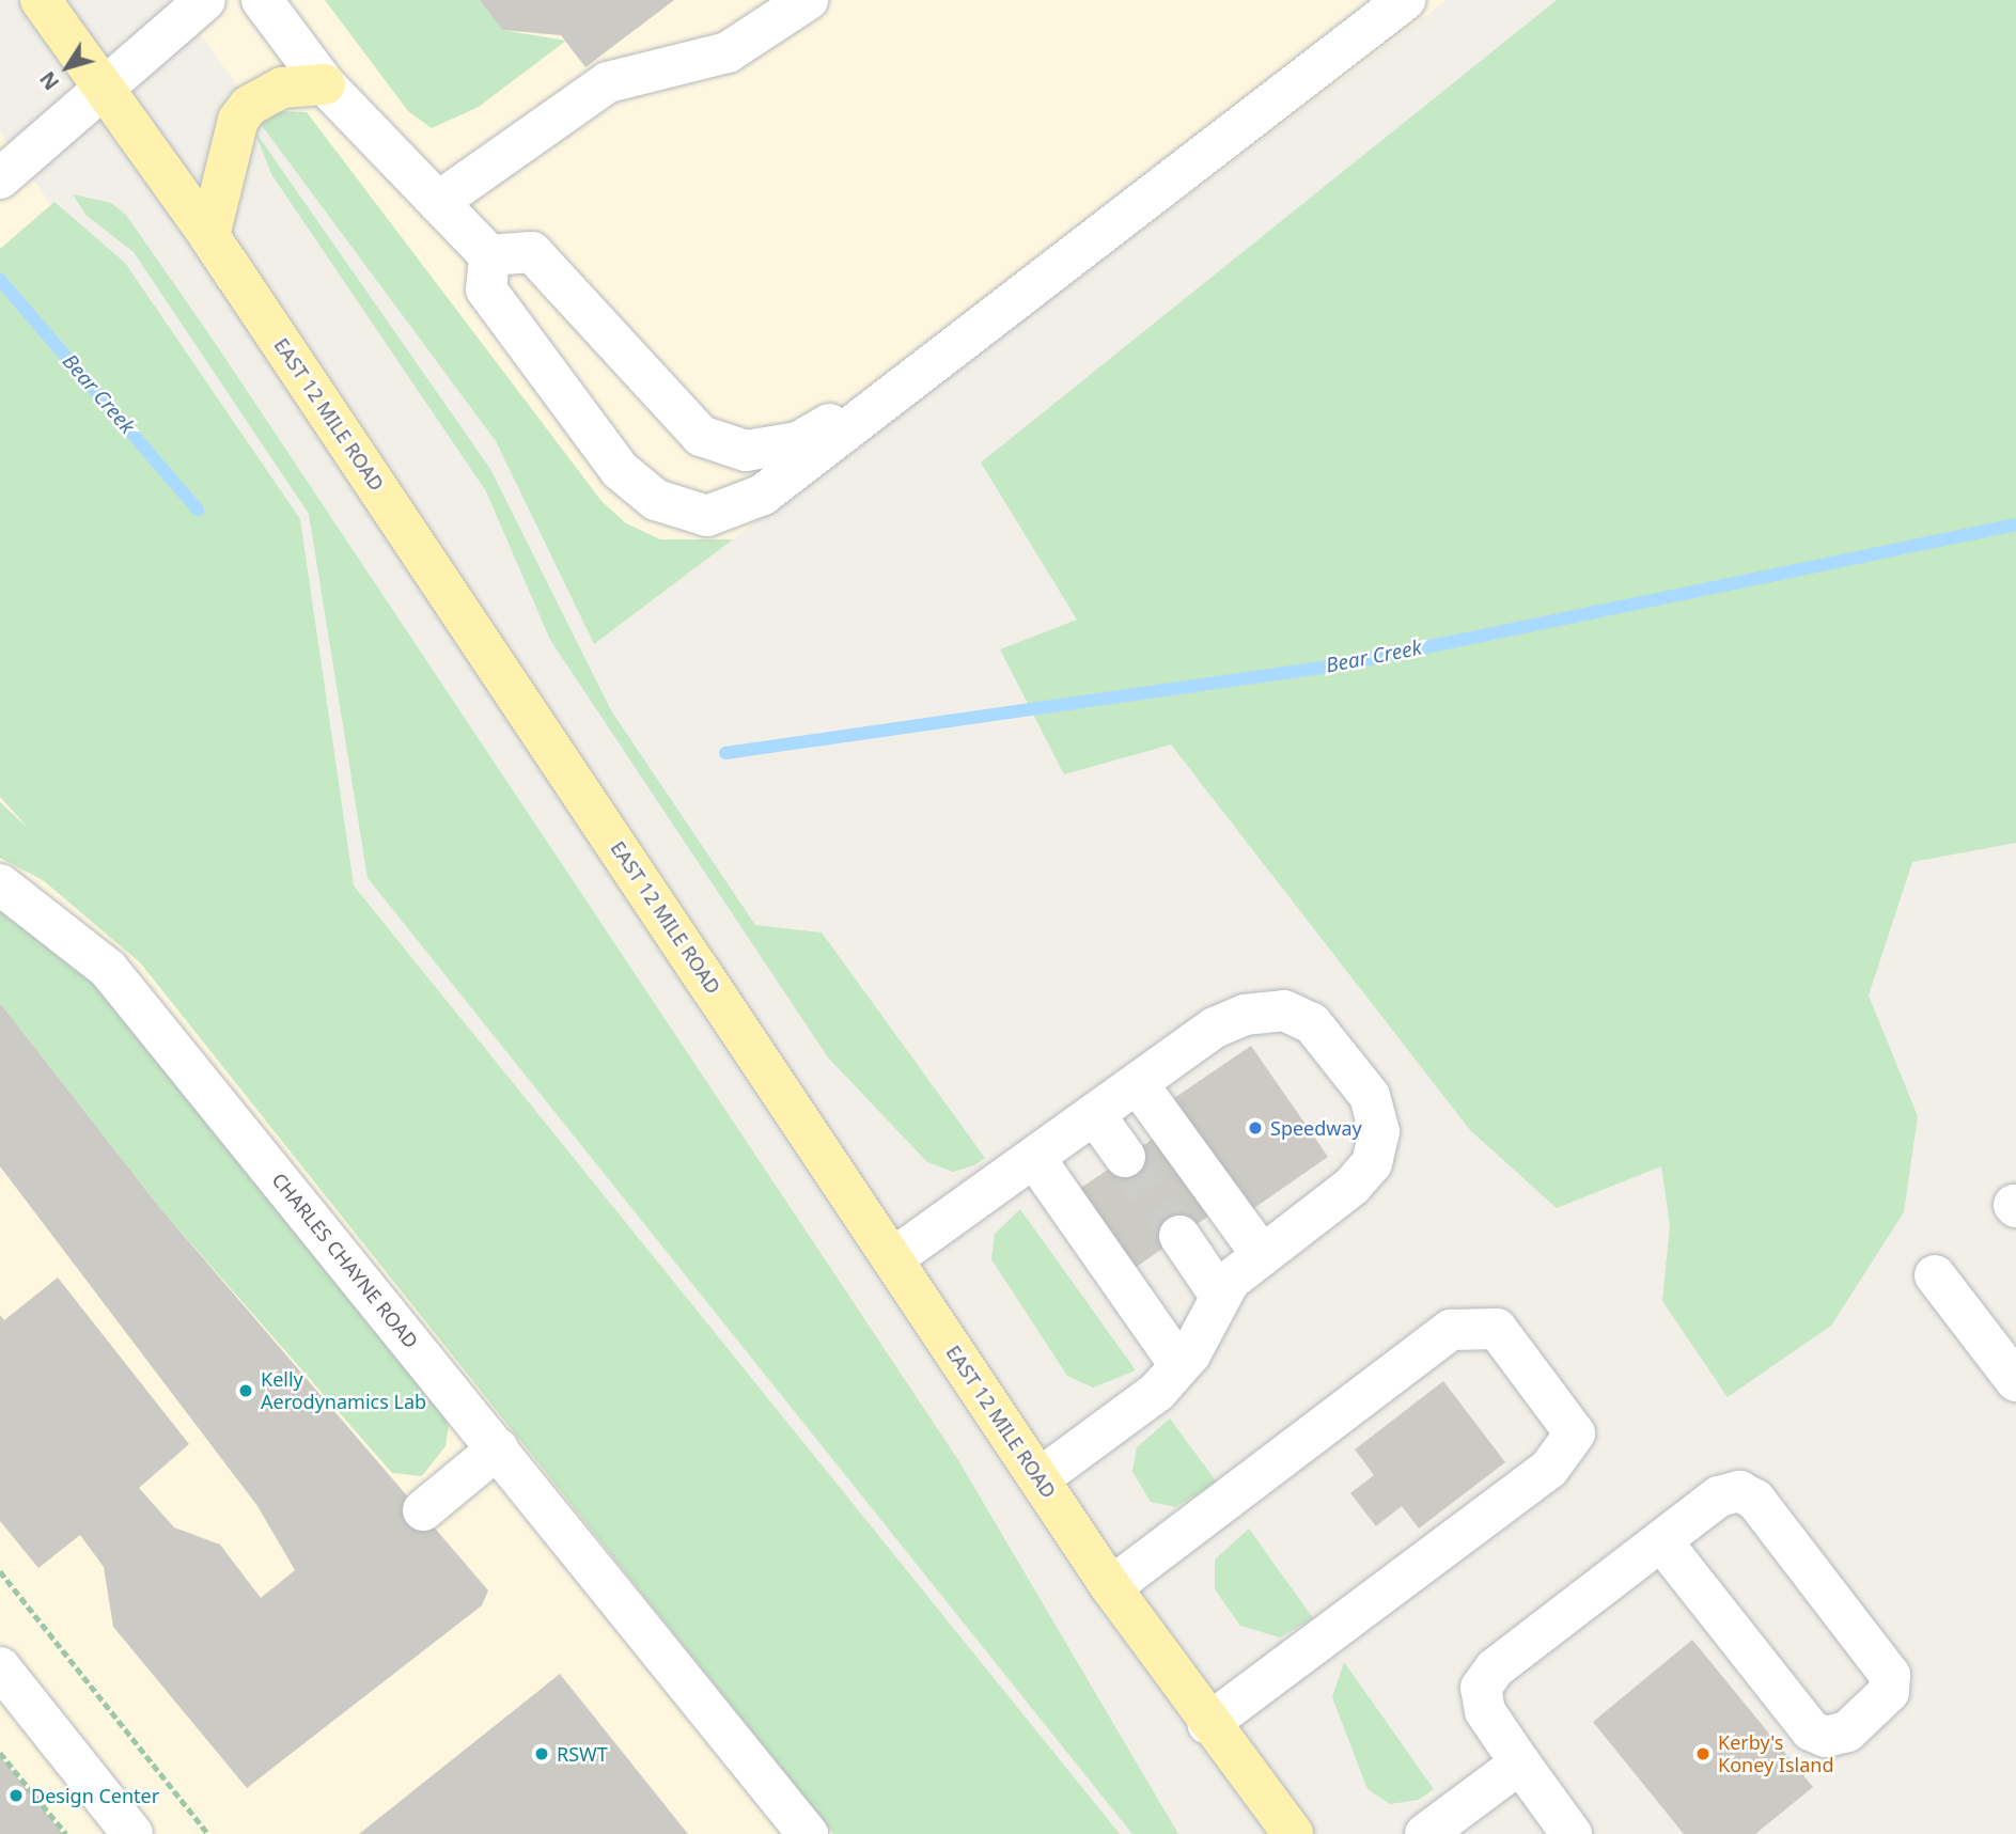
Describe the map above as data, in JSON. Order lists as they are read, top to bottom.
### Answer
{
  "streets": {
    "main road": ["EAST 12 MILE ROAD"],
    "lane": ["CHARLES CHAYNE ROAD"]
  },
  "water": ["Bear Creek"],
  "places": [
    "Speedway",
    "Kelly Aerodynamics Lab",
    "RSWT",
    "Kerby's Koney Island",
    "Design Center"
  ],
  "north": "bottom left"
}
